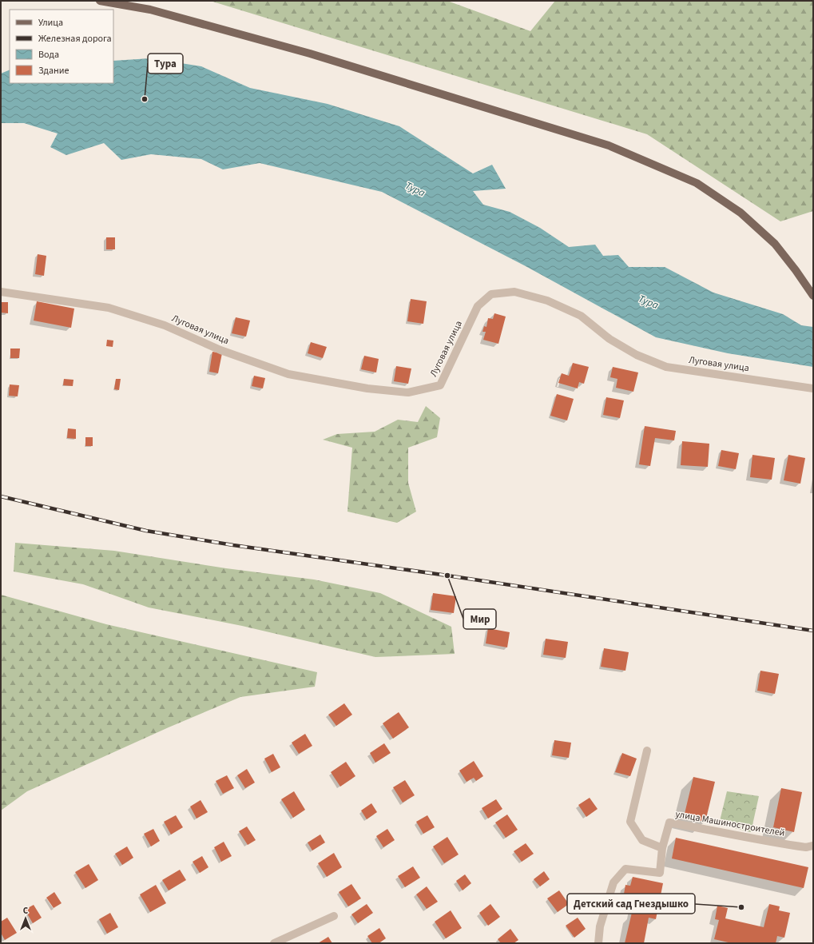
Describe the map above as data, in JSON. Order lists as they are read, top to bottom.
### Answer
{
  "streets": {
    "street": ["Луговая улица", "улица Машиностроителей"]
  },
  "water": ["Тура"],
  "places": ["Тура", "Мир", "Детский сад Гнездышко"],
  "legend": [
    "Улица",
    "Железная дорога",
    "Вода",
    "Здание"
  ],
  "north": "top"
}
